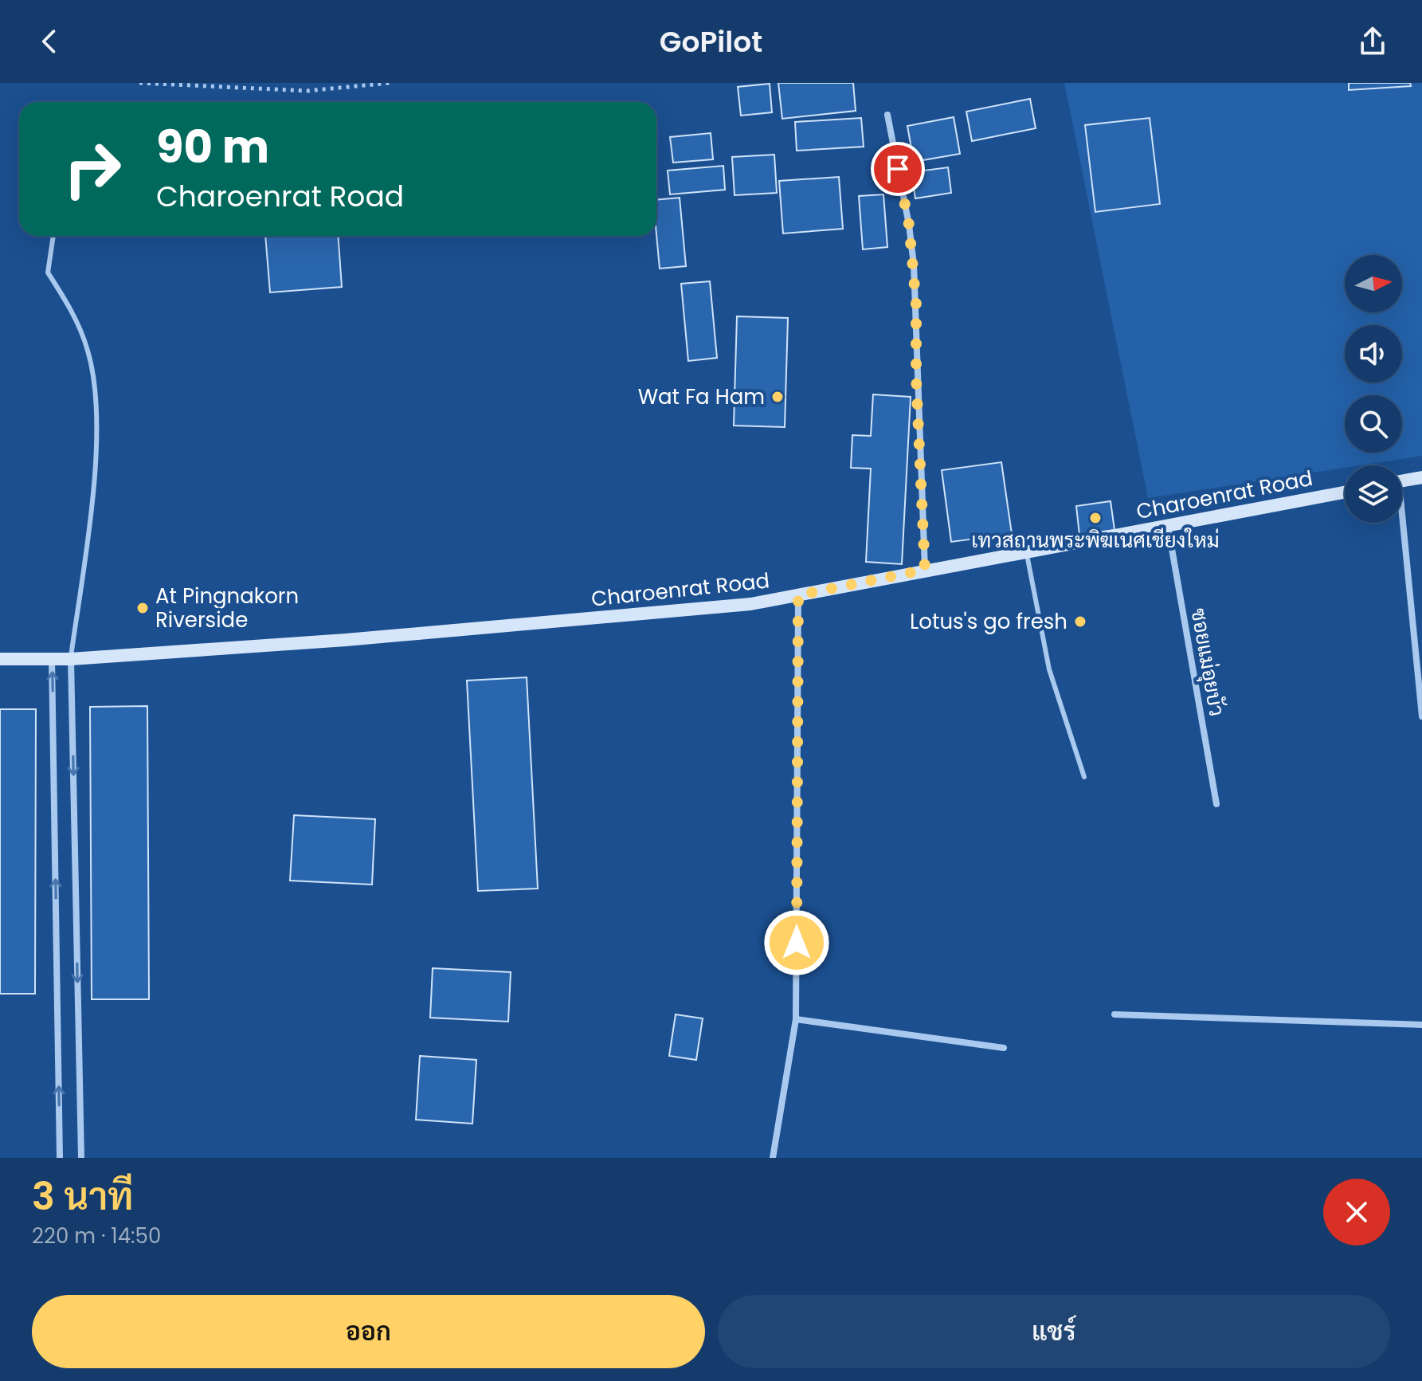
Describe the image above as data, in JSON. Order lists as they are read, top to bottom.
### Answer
{
  "streets": {
    "main road": ["Charoenrat Road"],
    "street": ["ซอยแม่อุยบัว"]
  },
  "crossings": [
    ["Charoenrat Road", "ซอยแม่อุยบัว"]
  ],
  "places": [
    "Wat Fa Ham",
    "เทวสถานพระพิฆเนศเชียงใหม่",
    "At Pingnakorn Riverside",
    "Lotus's go fresh"
  ],
  "north": "right",
  "page": {
    "header": "GoPilot",
    "turn": ["90 m", "Charoenrat Road"],
    "heading": ["3 นาที", "220 m · 14:50"],
    "buttons": ["ออก", "แชร์"]
  }
}
